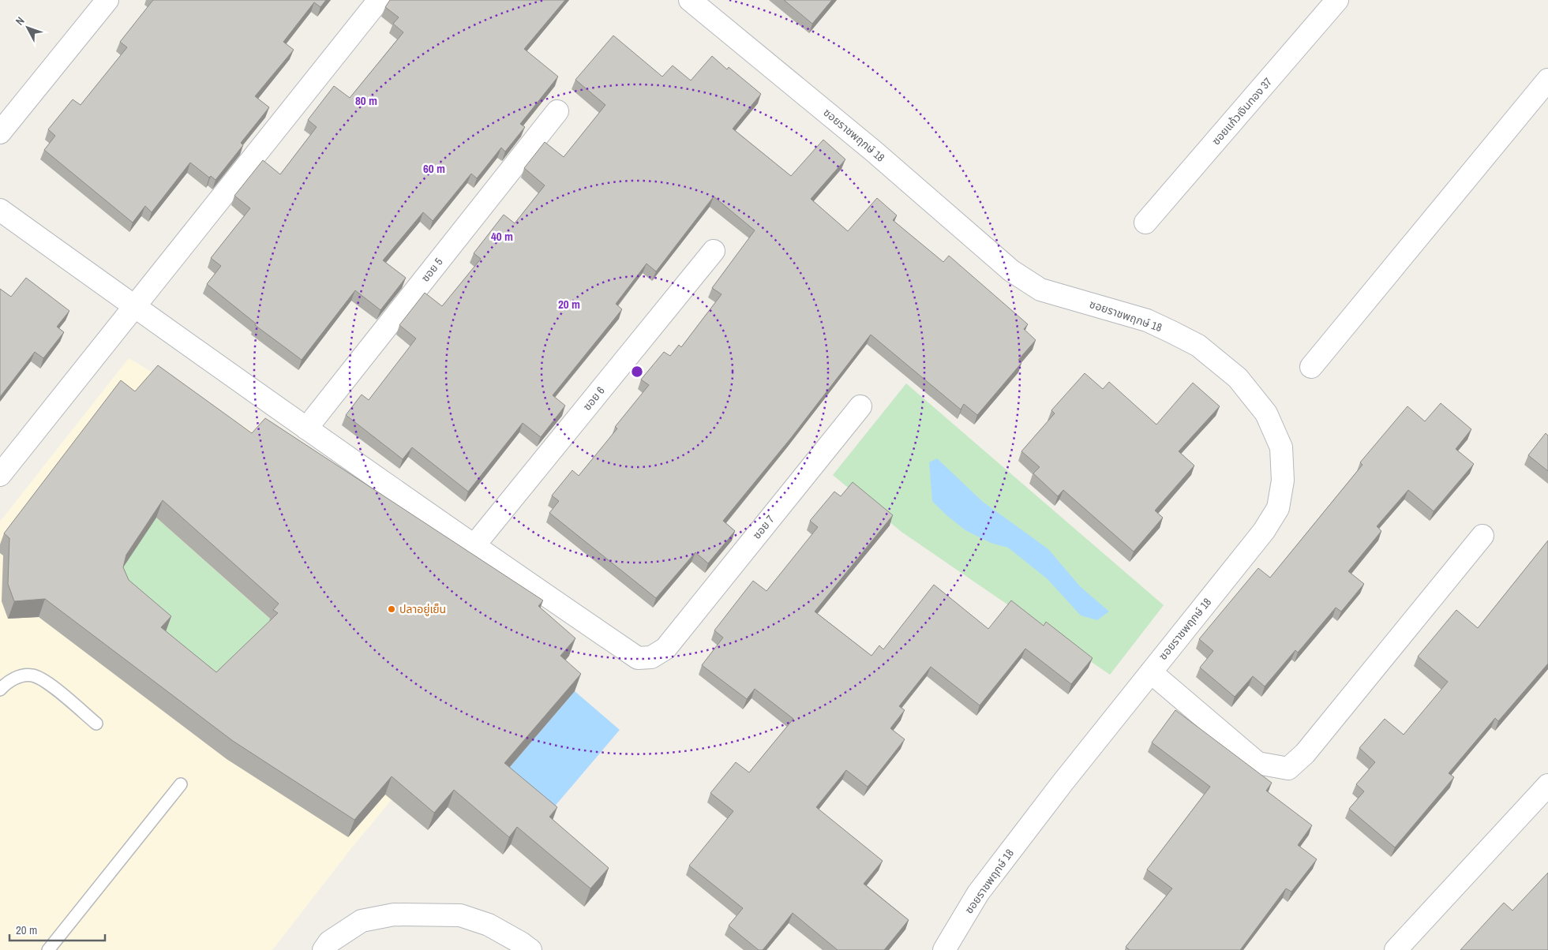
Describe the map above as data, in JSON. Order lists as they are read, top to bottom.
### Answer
{
  "streets": {
    "street": [
      "ซอยแก้วเงินทอง 37",
      "ซอยราชพฤกษ์ 18",
      "ซอย 5",
      "ซอย 6",
      "ซอย 7"
    ]
  },
  "crossings": [
    ["ซอย 6", "ซอย 7"]
  ],
  "places": ["ปลาอยู่เย็น"],
  "scale_bar": "20 m",
  "north": "top left",
  "rings": [
    "80 m",
    "60 m",
    "40 m",
    "20 m"
  ]
}
